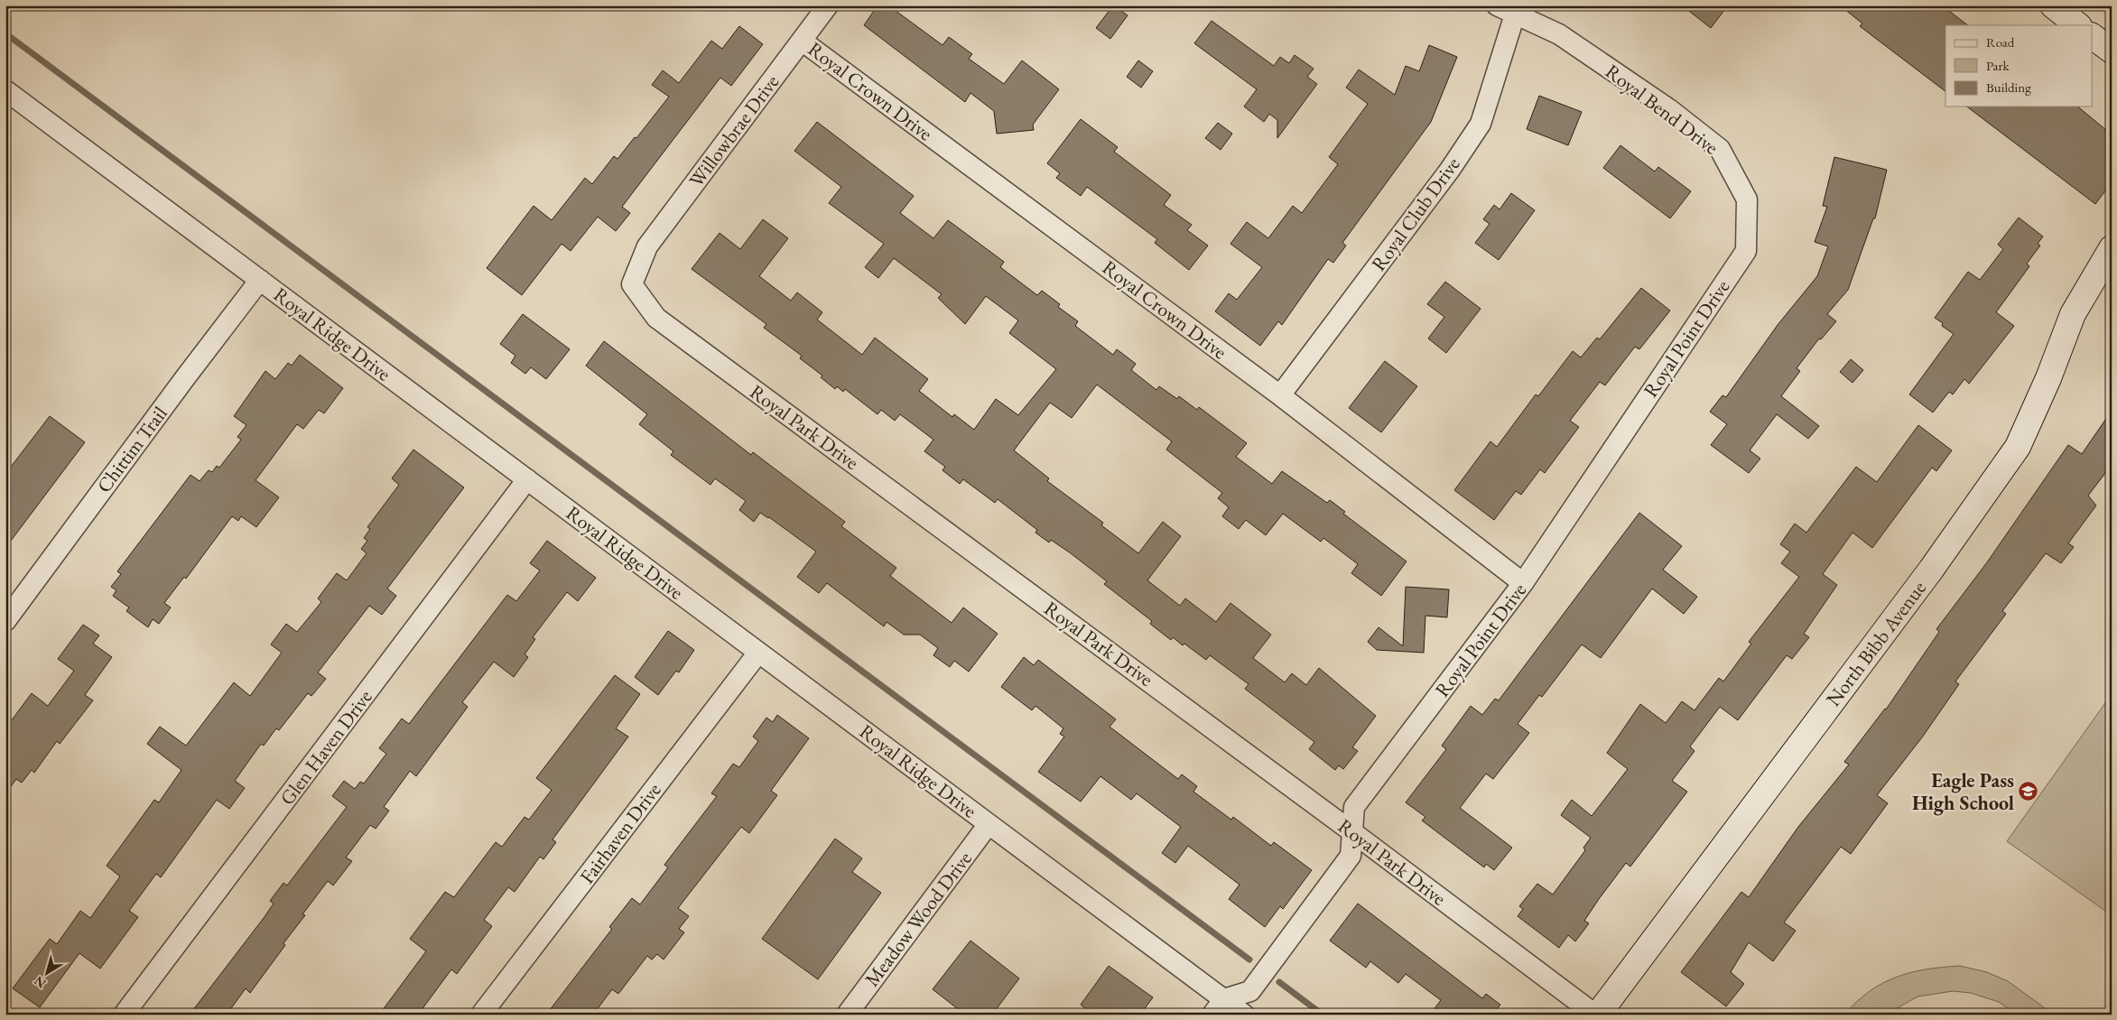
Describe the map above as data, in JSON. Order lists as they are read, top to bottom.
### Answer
{
  "streets": {
    "main road": ["North Bibb Avenue"],
    "street": [
      "Royal Crown Drive",
      "Royal Bend Drive",
      "Willowbrae Drive",
      "Royal Club Drive",
      "Royal Ridge Drive",
      "Royal Point Drive",
      "Royal Park Drive",
      "Chittim Trail",
      "Glen Haven Drive",
      "Fairhaven Drive",
      "Meadow Wood Drive"
    ]
  },
  "crossings": [
    ["Royal Crown Drive", "Willowbrae Drive"],
    ["Royal Crown Drive", "Royal Club Drive"],
    ["Royal Crown Drive", "Royal Point Drive"],
    ["Royal Bend Drive", "Royal Club Drive"],
    ["Royal Bend Drive", "Royal Point Drive"],
    ["Willowbrae Drive", "Royal Park Drive"],
    ["Royal Ridge Drive", "Royal Point Drive"],
    ["Royal Ridge Drive", "Chittim Trail"],
    ["Royal Ridge Drive", "Glen Haven Drive"],
    ["Royal Ridge Drive", "Fairhaven Drive"],
    ["Royal Ridge Drive", "Meadow Wood Drive"],
    ["Royal Point Drive", "Royal Park Drive"],
    ["Royal Park Drive", "North Bibb Avenue"]
  ],
  "places": {
    "school or university": ["Eagle Pass High School"]
  },
  "legend": ["Road", "Park", "Building"],
  "north": "bottom left"
}
